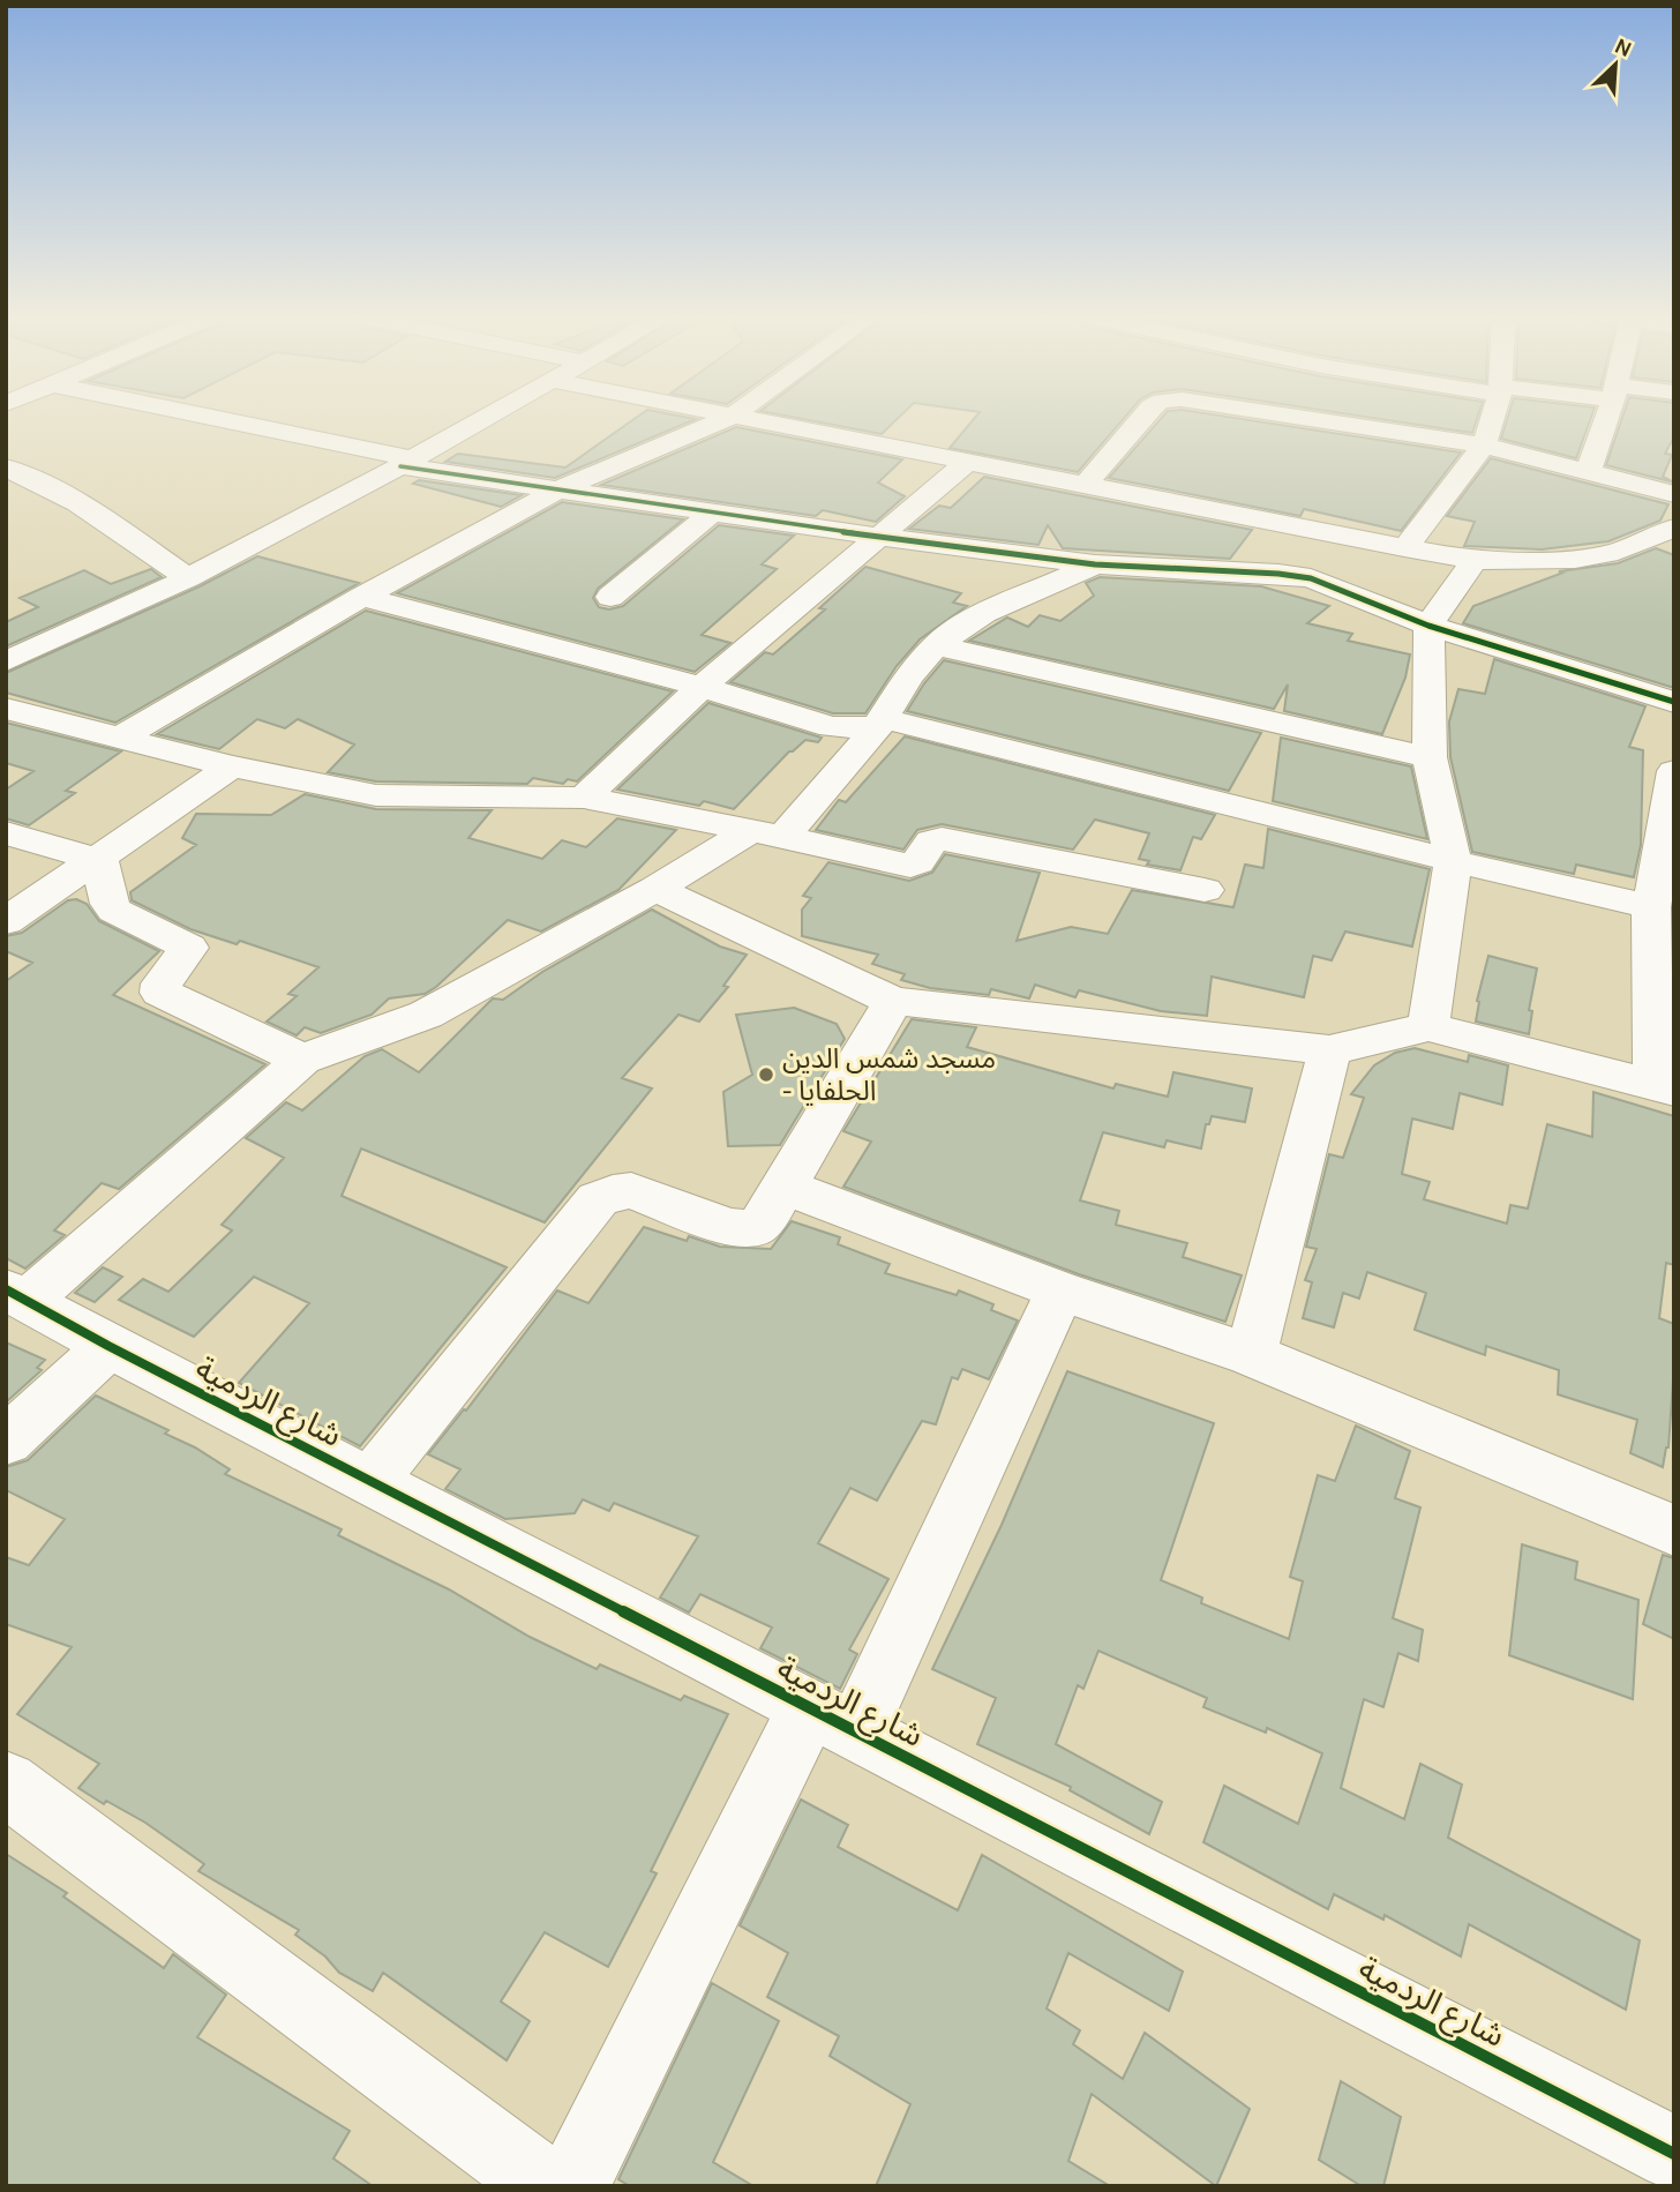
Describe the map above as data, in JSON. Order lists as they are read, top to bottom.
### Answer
{
  "streets": {
    "street": ["شارع الردمية"]
  },
  "places": ["مسجد شمس الدين - الحلفايا"],
  "north": "top right"
}
